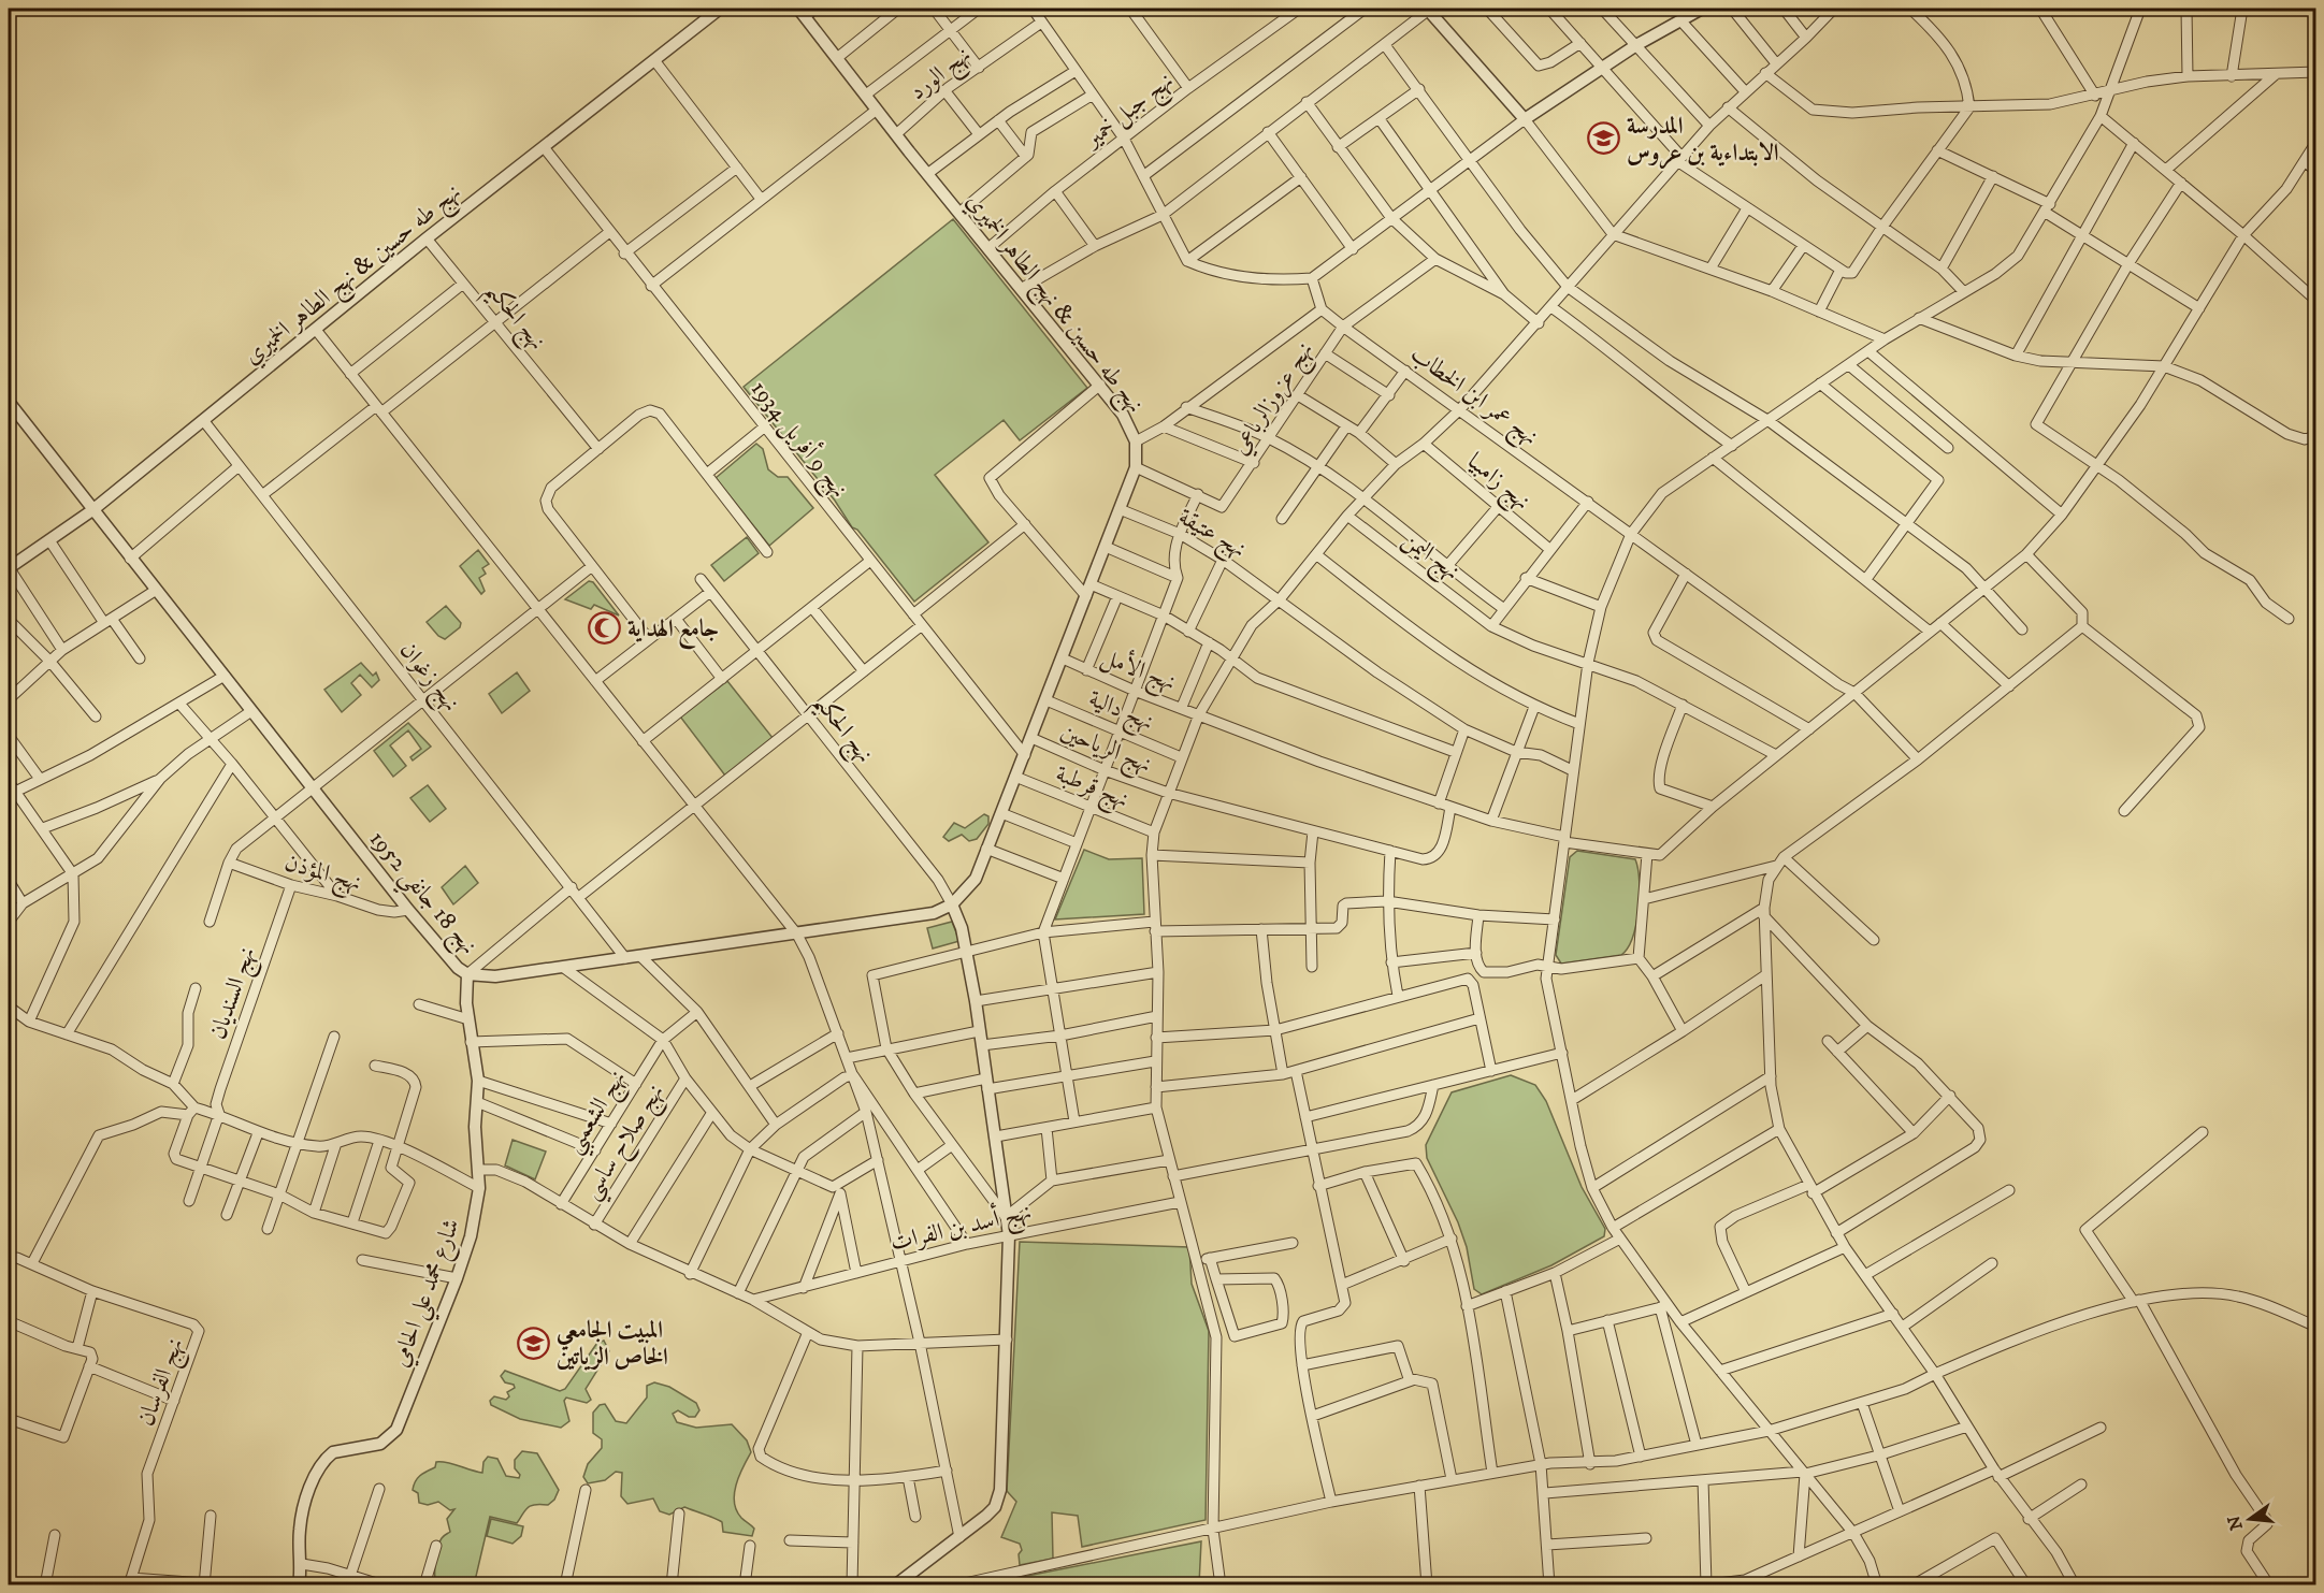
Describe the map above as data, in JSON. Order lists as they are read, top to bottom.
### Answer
{
  "streets": {
    "street": [
      "نهج الورد",
      "نهج جبل خمير",
      "نهج طه حسين & نهج الطاهر الخميري",
      "نهج الحكيم",
      "نهج عمر ابن الخطاب",
      "نهج عزوزالرباعي",
      "نهج 9 أفريل 1934",
      "نهج زامبيا",
      "نهج عتيقة",
      "نهج اليمن",
      "نهج الأمل",
      "نهج زغوان",
      "نهج دالية",
      "نهج الرياحين",
      "نهج قرطبة",
      "نهج المؤذن",
      "نهج 18 جانفي 1952",
      "نهج السنديان",
      "نهج الشعمبي",
      "نهج صلاح ساسي",
      "نهج أسد بن الفرات",
      "شارع محمد علي الحامي",
      "نهج الفرسان"
    ]
  },
  "crossings": [
    ["نهج الورد", "نهج طه حسين & نهج الطاهر الخميري"],
    ["نهج جبل خمير", "نهج طه حسين & نهج الطاهر الخميري"],
    ["نهج طه حسين & نهج الطاهر الخميري", "نهج الحكيم"],
    ["نهج طه حسين & نهج الطاهر الخميري", "نهج عزوزالرباعي"],
    ["نهج طه حسين & نهج الطاهر الخميري", "نهج 9 أفريل 1934"],
    ["نهج طه حسين & نهج الطاهر الخميري", "نهج عتيقة"],
    ["نهج طه حسين & نهج الطاهر الخميري", "نهج الأمل"],
    ["نهج طه حسين & نهج الطاهر الخميري", "نهج زغوان"],
    ["نهج طه حسين & نهج الطاهر الخميري", "نهج دالية"],
    ["نهج طه حسين & نهج الطاهر الخميري", "نهج الرياحين"],
    ["نهج طه حسين & نهج الطاهر الخميري", "نهج قرطبة"],
    ["نهج طه حسين & نهج الطاهر الخميري", "نهج 18 جانفي 1952"],
    ["نهج الحكيم", "نهج 18 جانفي 1952"],
    ["نهج عمر ابن الخطاب", "نهج عزوزالرباعي"],
    ["نهج الأمل", "نهج الرياحين"],
    ["نهج زغوان", "نهج 18 جانفي 1952"],
    ["نهج المؤذن", "نهج 18 جانفي 1952"],
    ["نهج المؤذن", "نهج السنديان"],
    ["نهج 18 جانفي 1952", "شارع محمد علي الحامي"]
  ],
  "places": {
    "school or university": ["المدرسة الابتداءية بن عروس", "المبيت الجامعي الخاص الزياتين"],
    "mosque": ["جامع الهداية"]
  },
  "north": "left"
}
